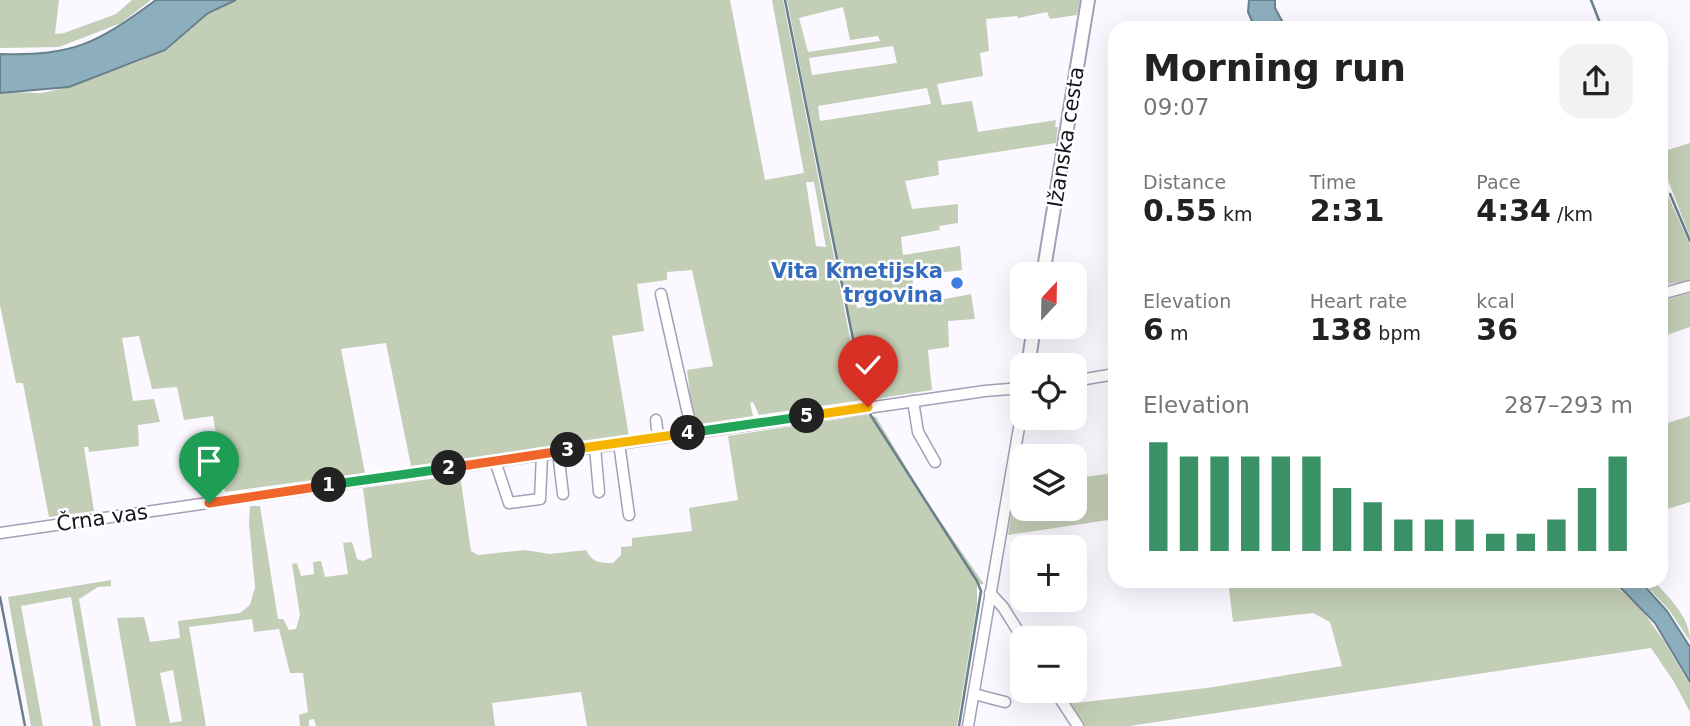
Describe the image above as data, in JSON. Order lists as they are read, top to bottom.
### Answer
{
  "streets": {
    "main road": ["Ižanska cesta"],
    "street": ["Črna vas"]
  },
  "places": ["Vita Kmetijska trgovina"],
  "north": "top",
  "page": {
    "heading": ["Morning run", "09:07"],
    "stats": [
      ["Distance", "0.55 km"],
      ["Time", "2:31"],
      ["Pace", "4:34 /km"],
      ["Elevation", "6 m"],
      ["Heart rate", "138 bpm"],
      ["kcal", "36"]
    ],
    "map_buttons": ["+", "−"],
    "chart": ["Elevation", "287–293 m"],
    "pins": [
      "5",
      "4",
      "3",
      "2",
      "1"
    ]
  }
}
